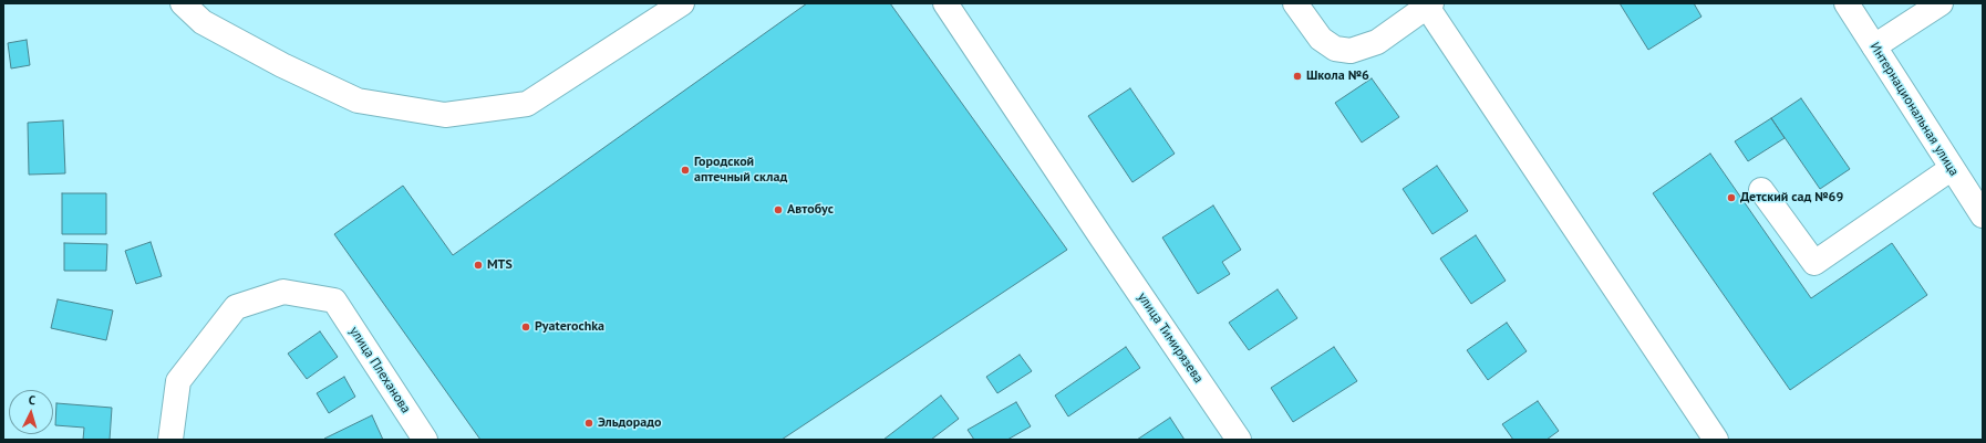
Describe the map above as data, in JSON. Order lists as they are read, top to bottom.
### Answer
{
  "streets": {
    "street": ["Интернациональная улица", "улица Тимирязева", "улица Плеханова"]
  },
  "places": [
    "Школа №6",
    "Городской аптечный склад",
    "Детский сад №69",
    "Автобус",
    "MTS",
    "Pyaterochka",
    "Эльдорадо"
  ],
  "north": "top"
}
